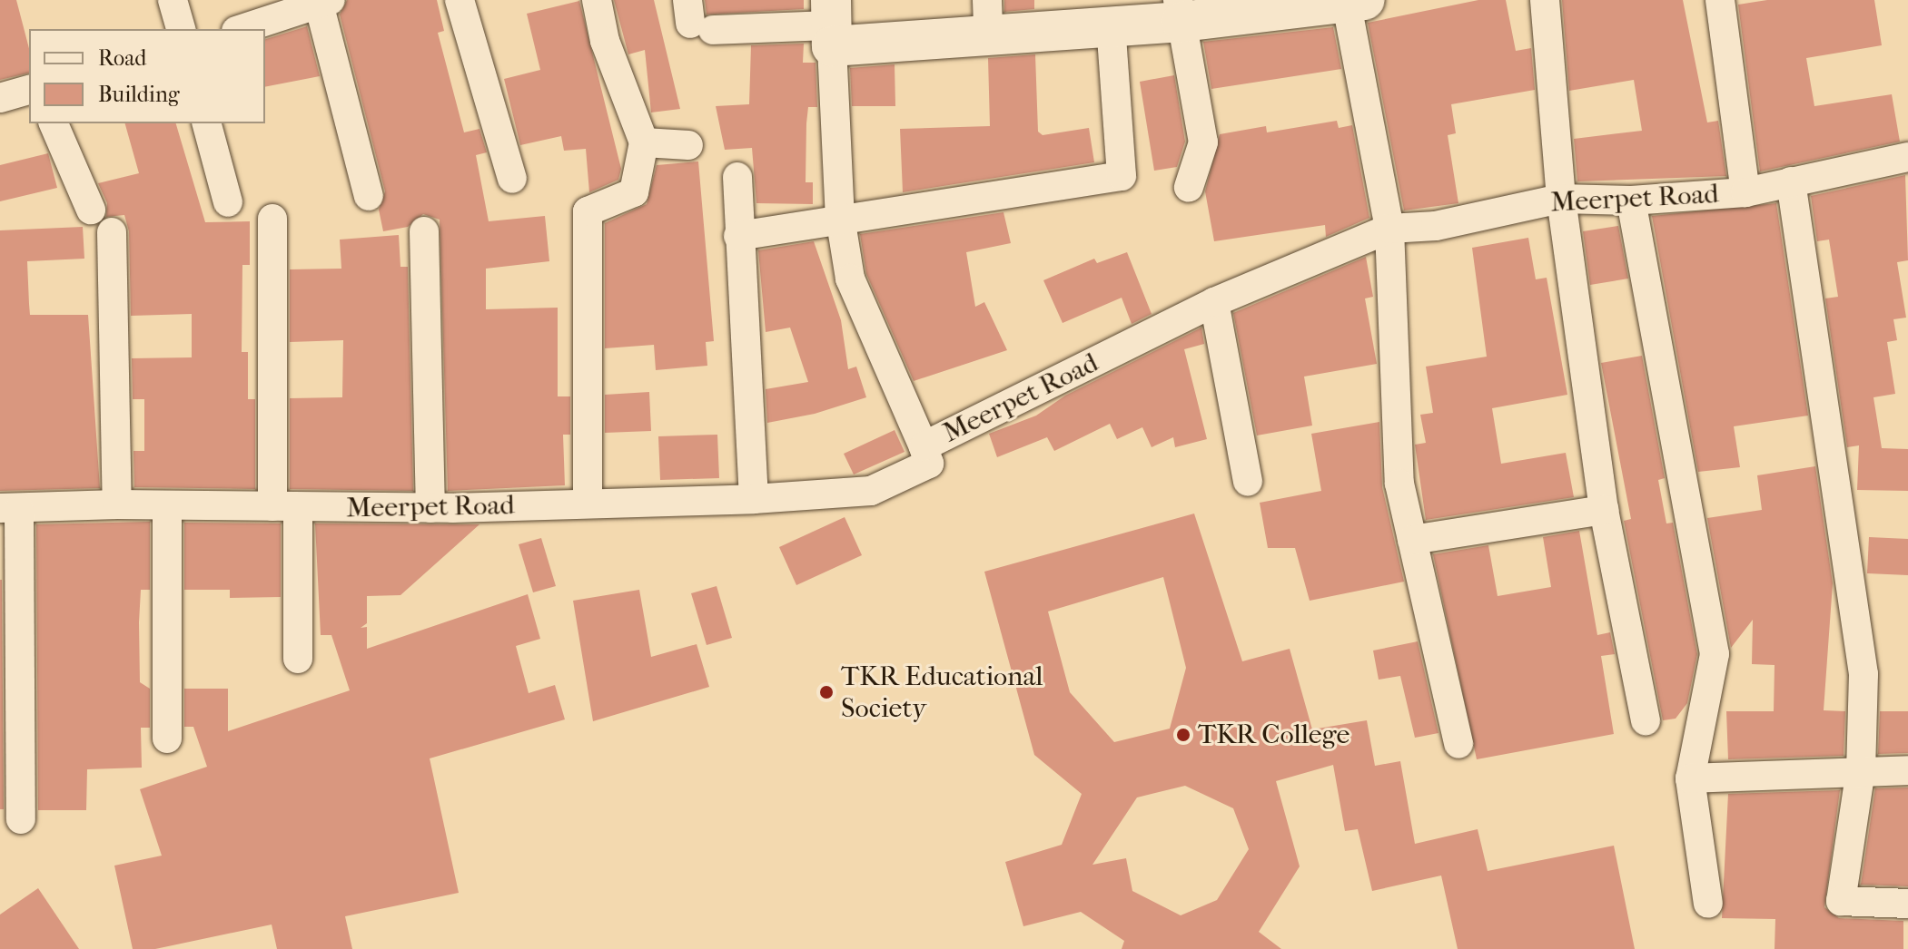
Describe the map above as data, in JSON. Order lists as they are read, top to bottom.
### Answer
{
  "streets": {
    "street": ["Meerpet Road"]
  },
  "places": ["TKR Educational Society", "TKR College"],
  "legend": ["Road", "Building"]
}
